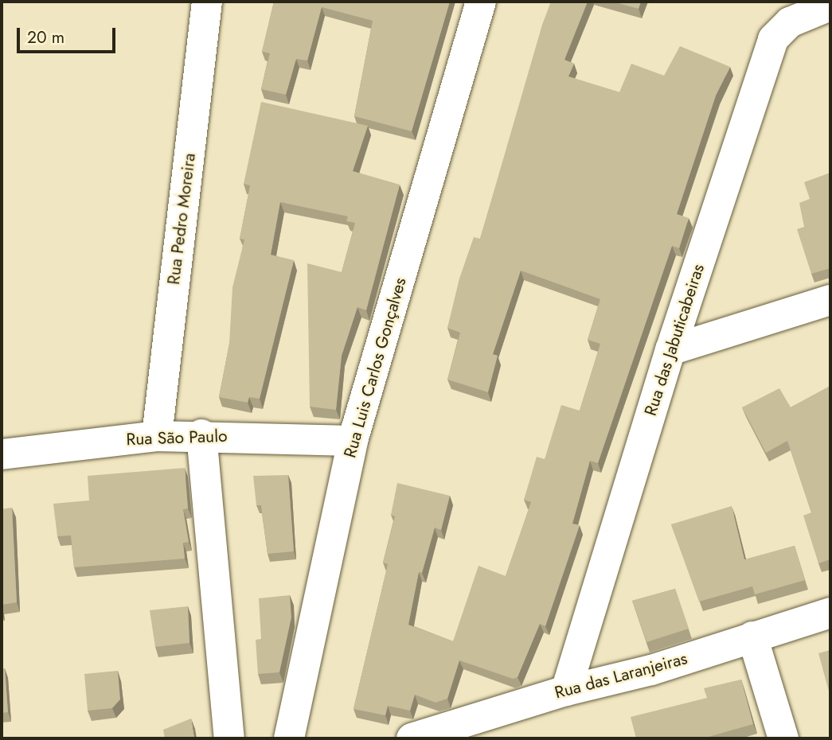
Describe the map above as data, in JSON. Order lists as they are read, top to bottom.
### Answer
{
  "streets": {
    "street": [
      "Rua Pedro Moreira",
      "Rua das Jabuticabeiras",
      "Rua Luis Carlos Gonçalves",
      "Rua São Paulo",
      "Rua das Laranjeiras"
    ]
  },
  "crossings": [
    ["Rua Pedro Moreira", "Rua São Paulo"],
    ["Rua das Jabuticabeiras", "Rua das Laranjeiras"],
    ["Rua Luis Carlos Gonçalves", "Rua São Paulo"]
  ],
  "scale_bar": "20 m"
}
